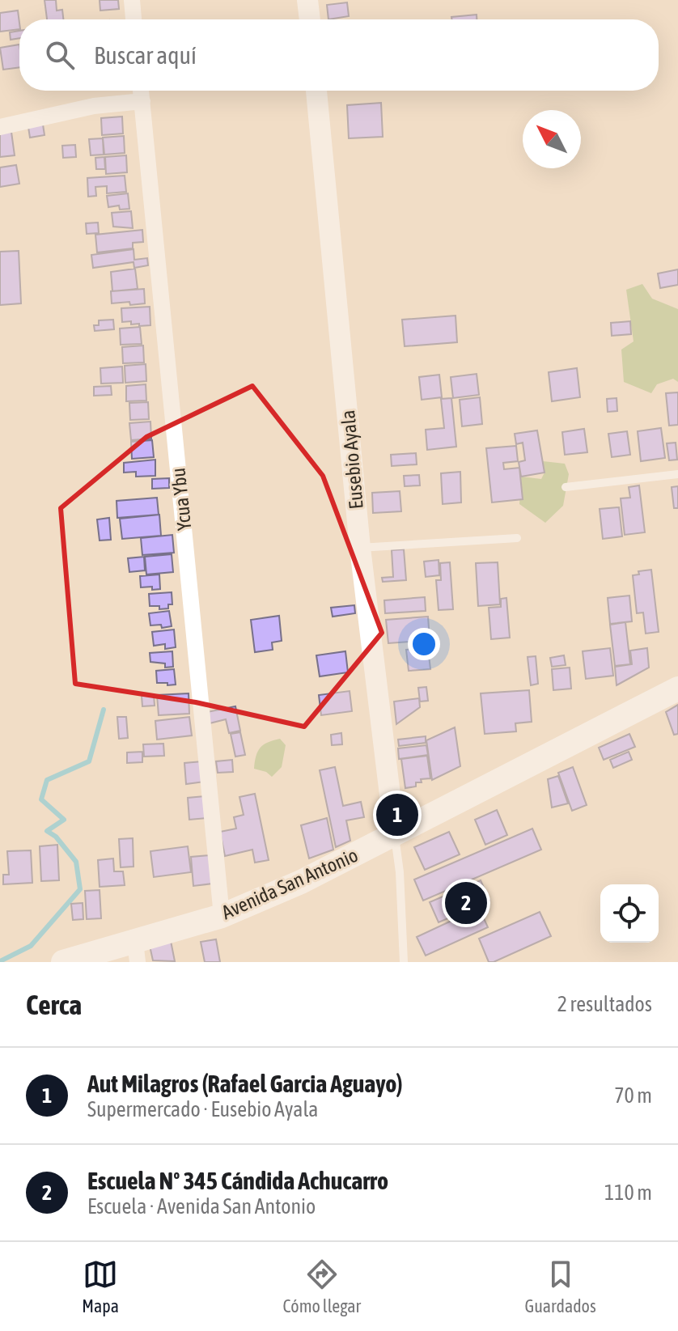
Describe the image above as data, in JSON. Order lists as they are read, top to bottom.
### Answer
{
  "streets": {
    "main road": ["Eusebio Ayala", "Avenida San Antonio"],
    "street": ["Ycua Ybu"]
  },
  "crossings": [
    ["Eusebio Ayala", "Avenida San Antonio"],
    ["Ycua Ybu", "Avenida San Antonio"]
  ],
  "north": "top left",
  "page": {
    "search": "Buscar aquí",
    "pins": ["1", "2"],
    "heading": ["Cerca", "2 resultados"],
    "list": [
      {
        "mark": "1",
        "name": "Aut Milagros (Rafael Garcia Aguayo)",
        "note": "Supermercado · Eusebio Ayala",
        "value": "70 m"
      },
      {
        "mark": "2",
        "name": "Escuela Nº 345 Cándida Achucarro",
        "note": "Escuela · Avenida San Antonio",
        "value": "110 m"
      }
    ],
    "nav": ["Mapa", "Cómo llegar", "Guardados"]
  }
}
